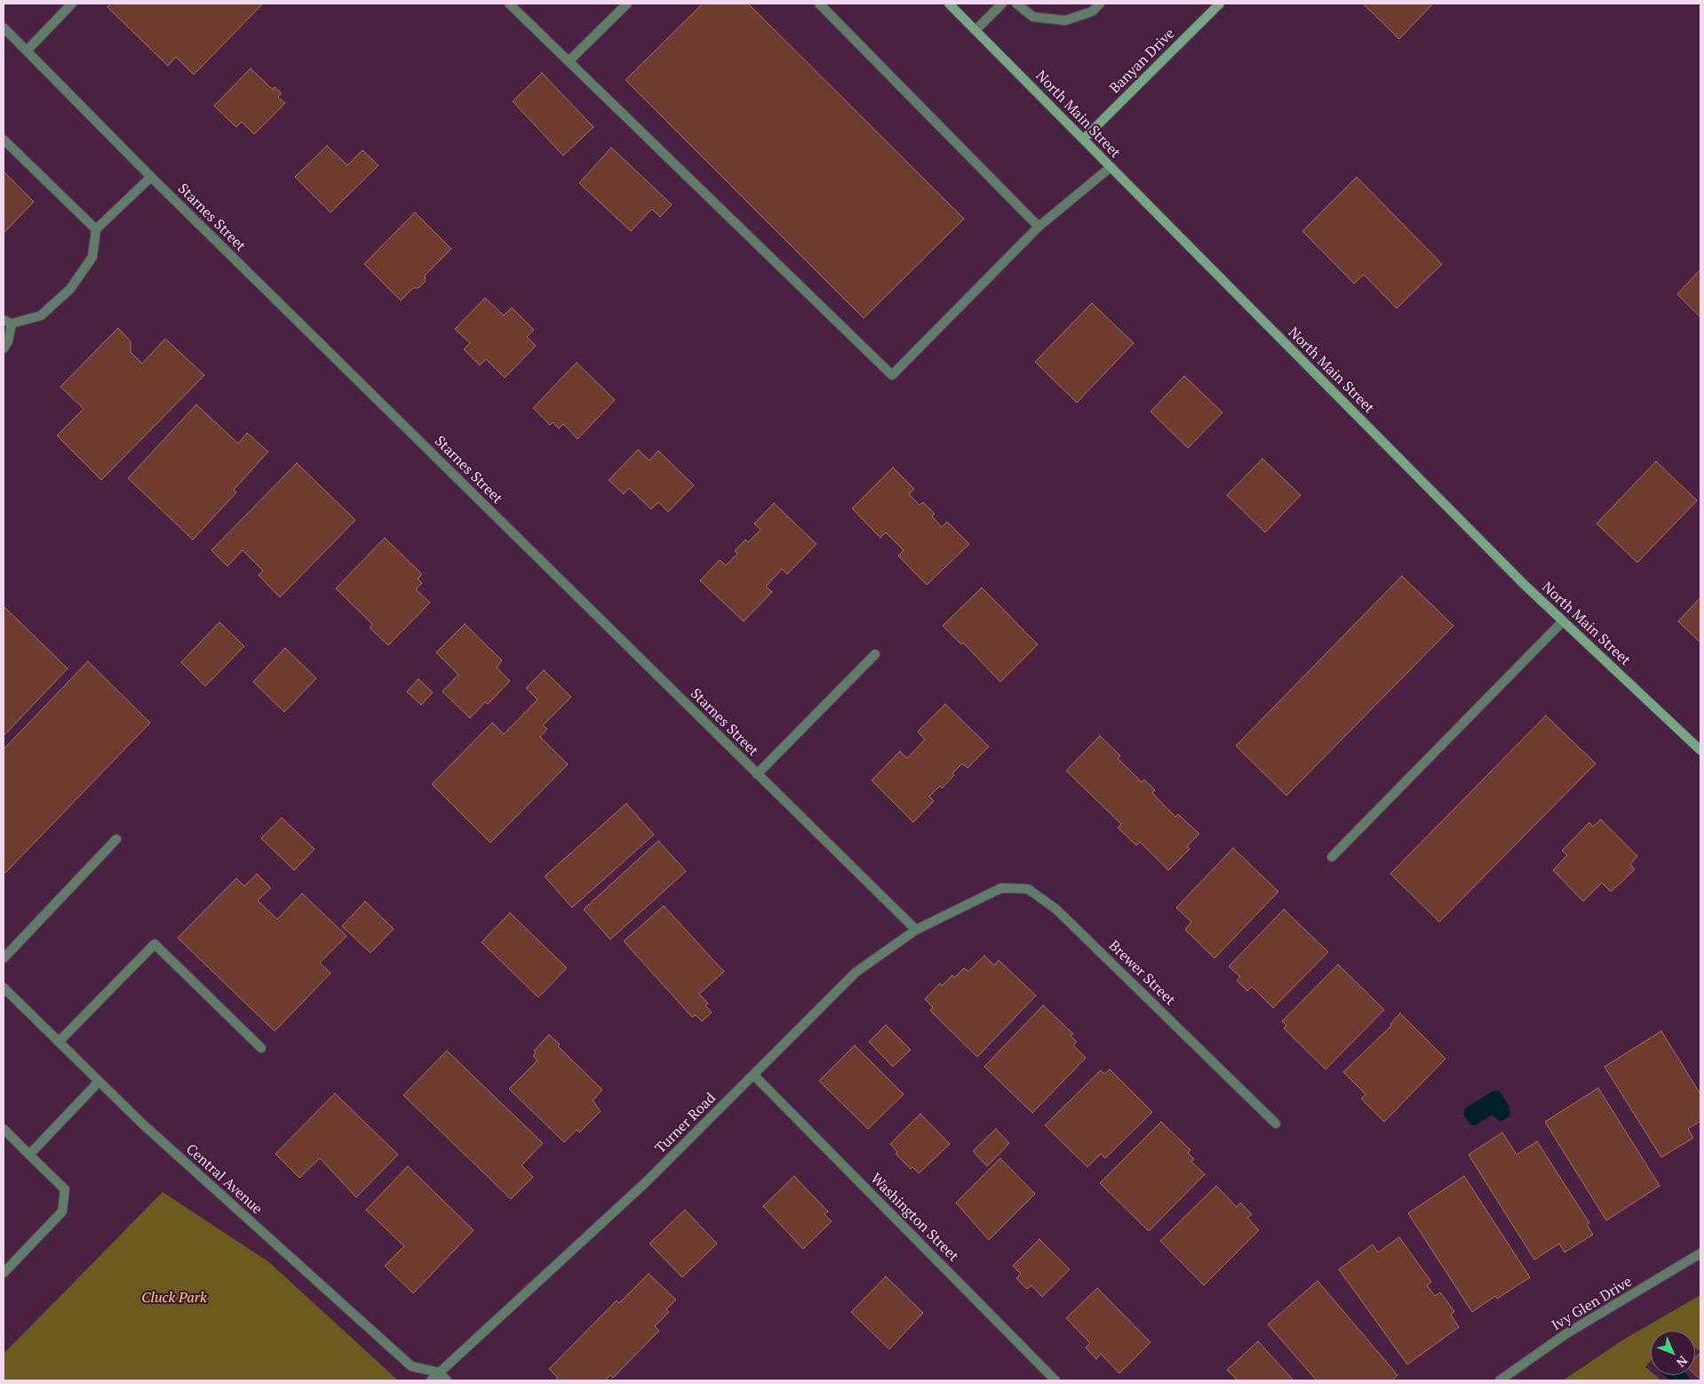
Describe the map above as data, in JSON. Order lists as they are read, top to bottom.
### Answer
{
  "streets": {
    "main road": ["Banyan Drive", "North Main Street"],
    "street": [
      "Starnes Street",
      "Brewer Street",
      "Turner Road",
      "Central Avenue",
      "Washington Street",
      "Ivy Glen Drive"
    ]
  },
  "crossings": [
    ["Banyan Drive", "North Main Street"],
    ["Starnes Street", "Turner Road"],
    ["Brewer Street", "Turner Road"],
    ["Turner Road", "Central Avenue"],
    ["Turner Road", "Washington Street"]
  ],
  "parks": ["Cluck Park"],
  "north": "bottom right"
}
